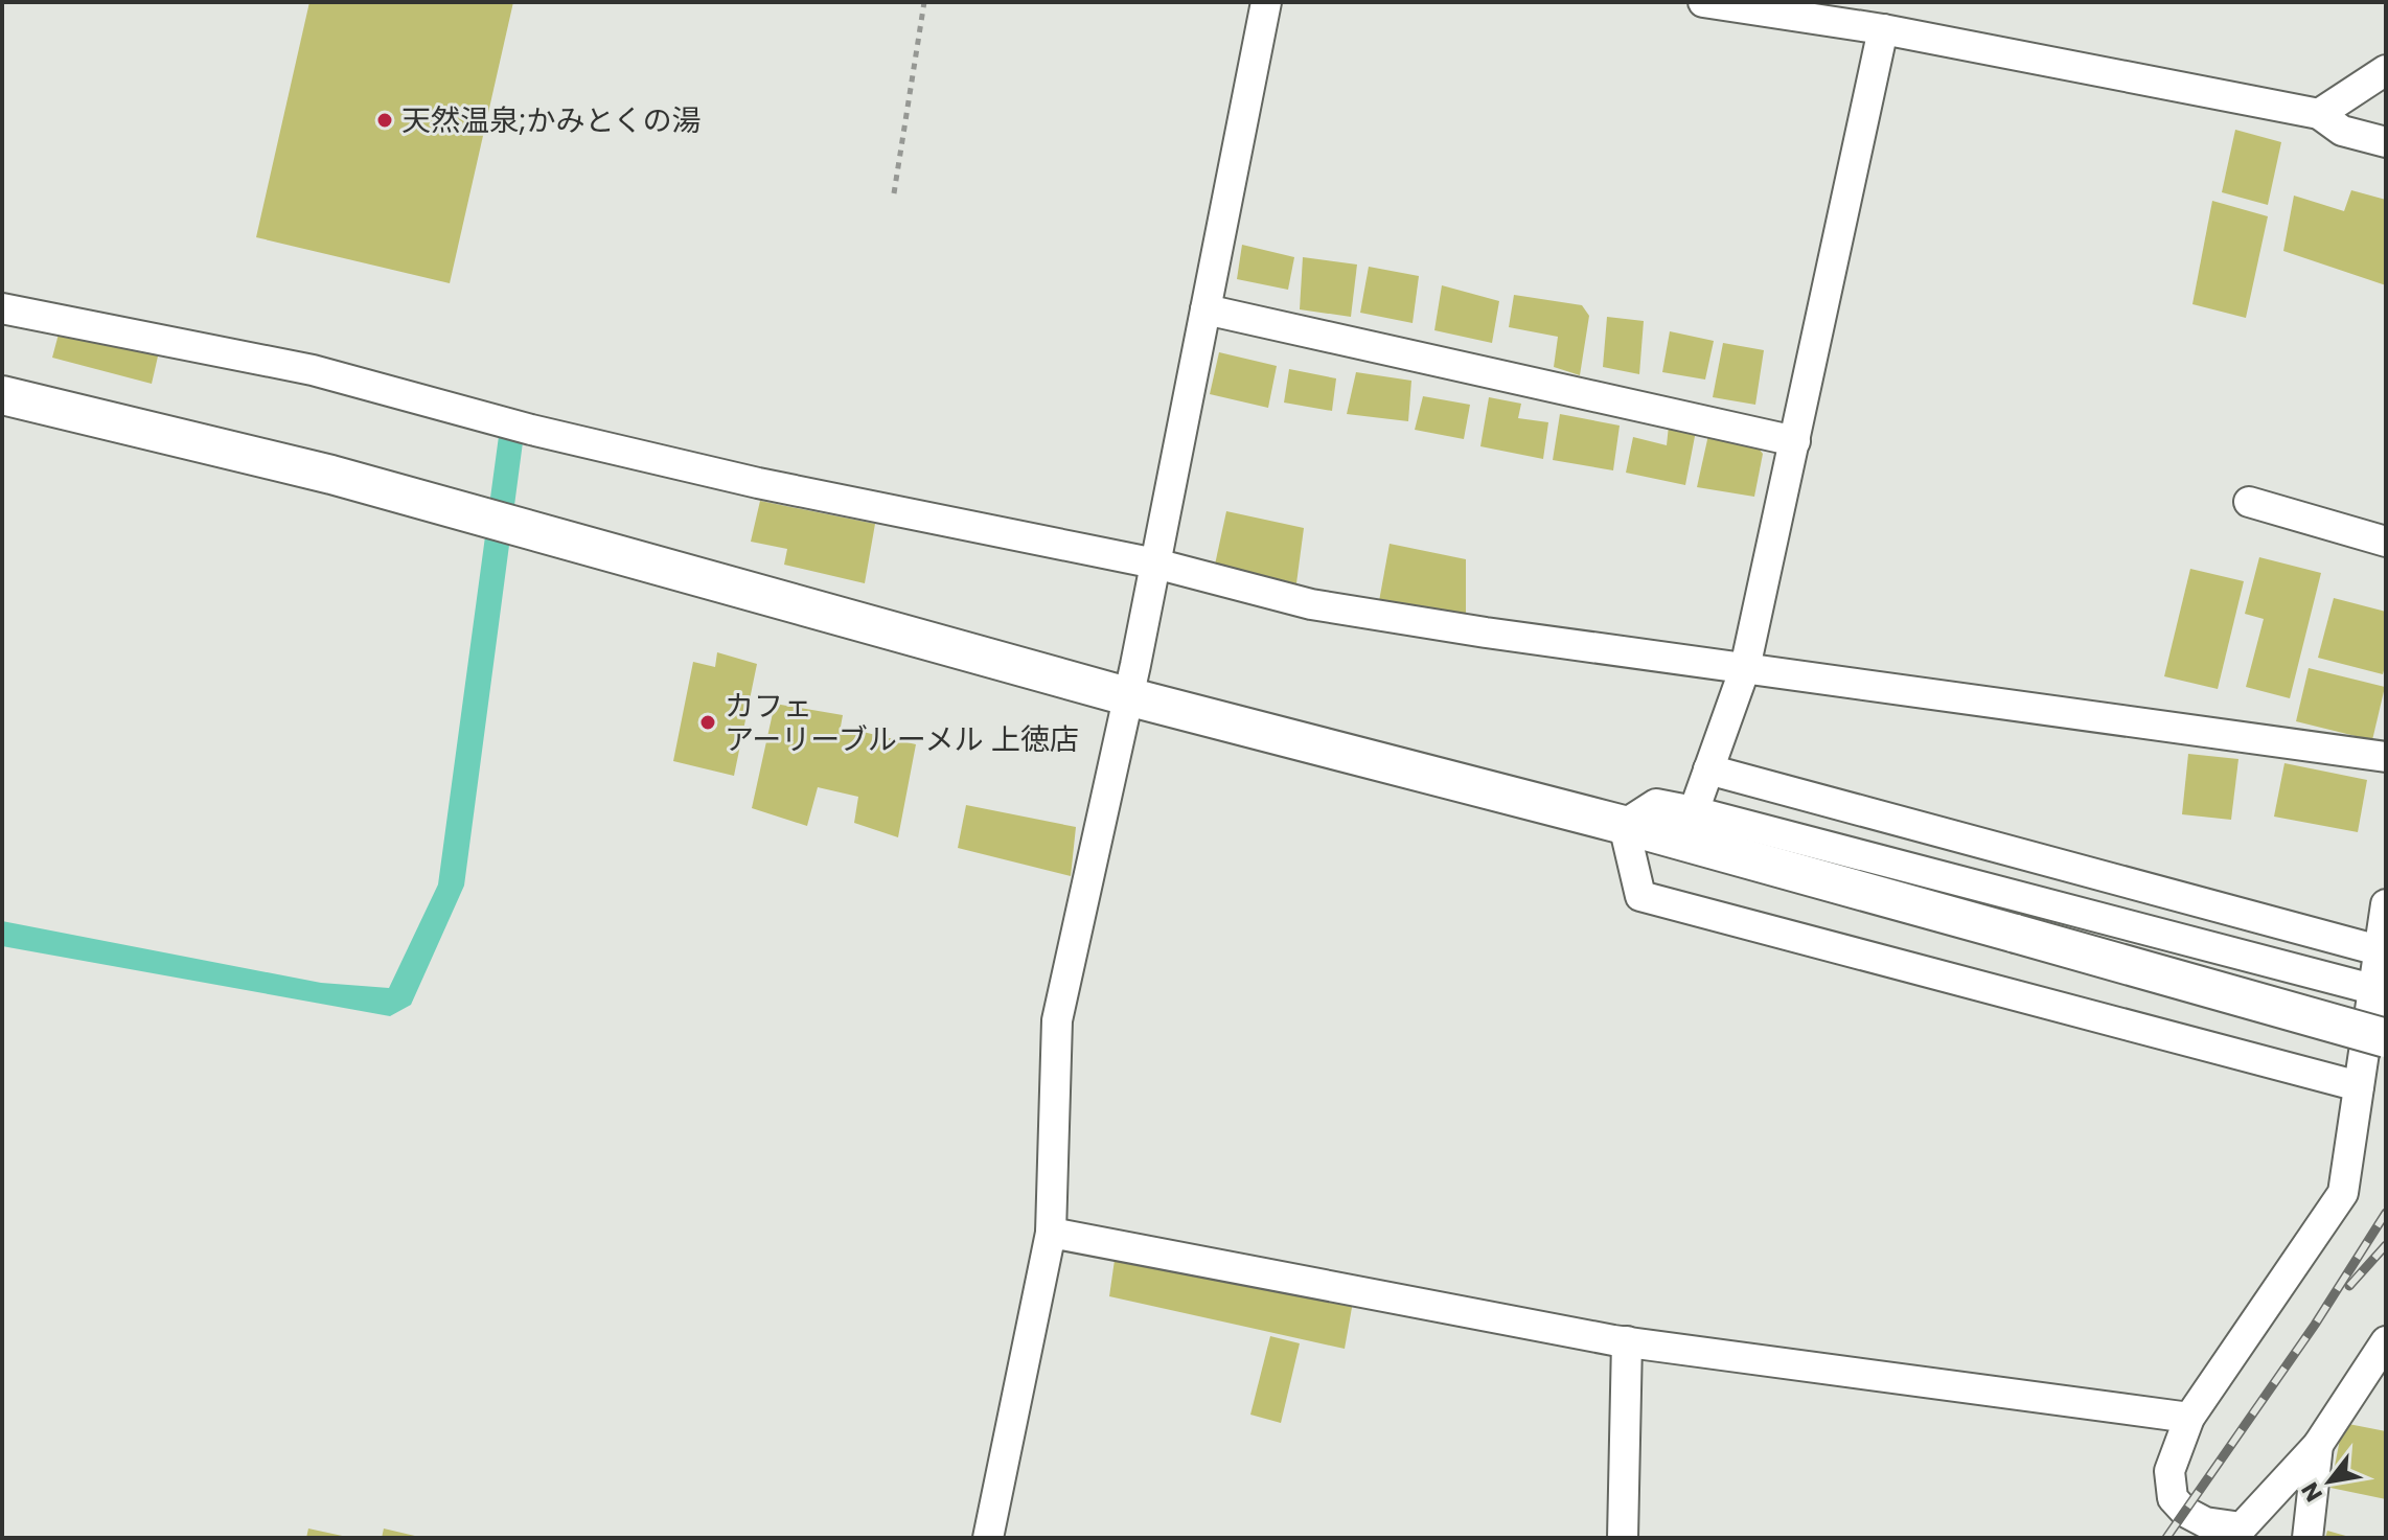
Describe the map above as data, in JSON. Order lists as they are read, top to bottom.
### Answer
{
  "places": ["天然温泉;かみとくの湯", "カフェ アーリーブルーメル 上徳店"],
  "north": "bottom left"
}
